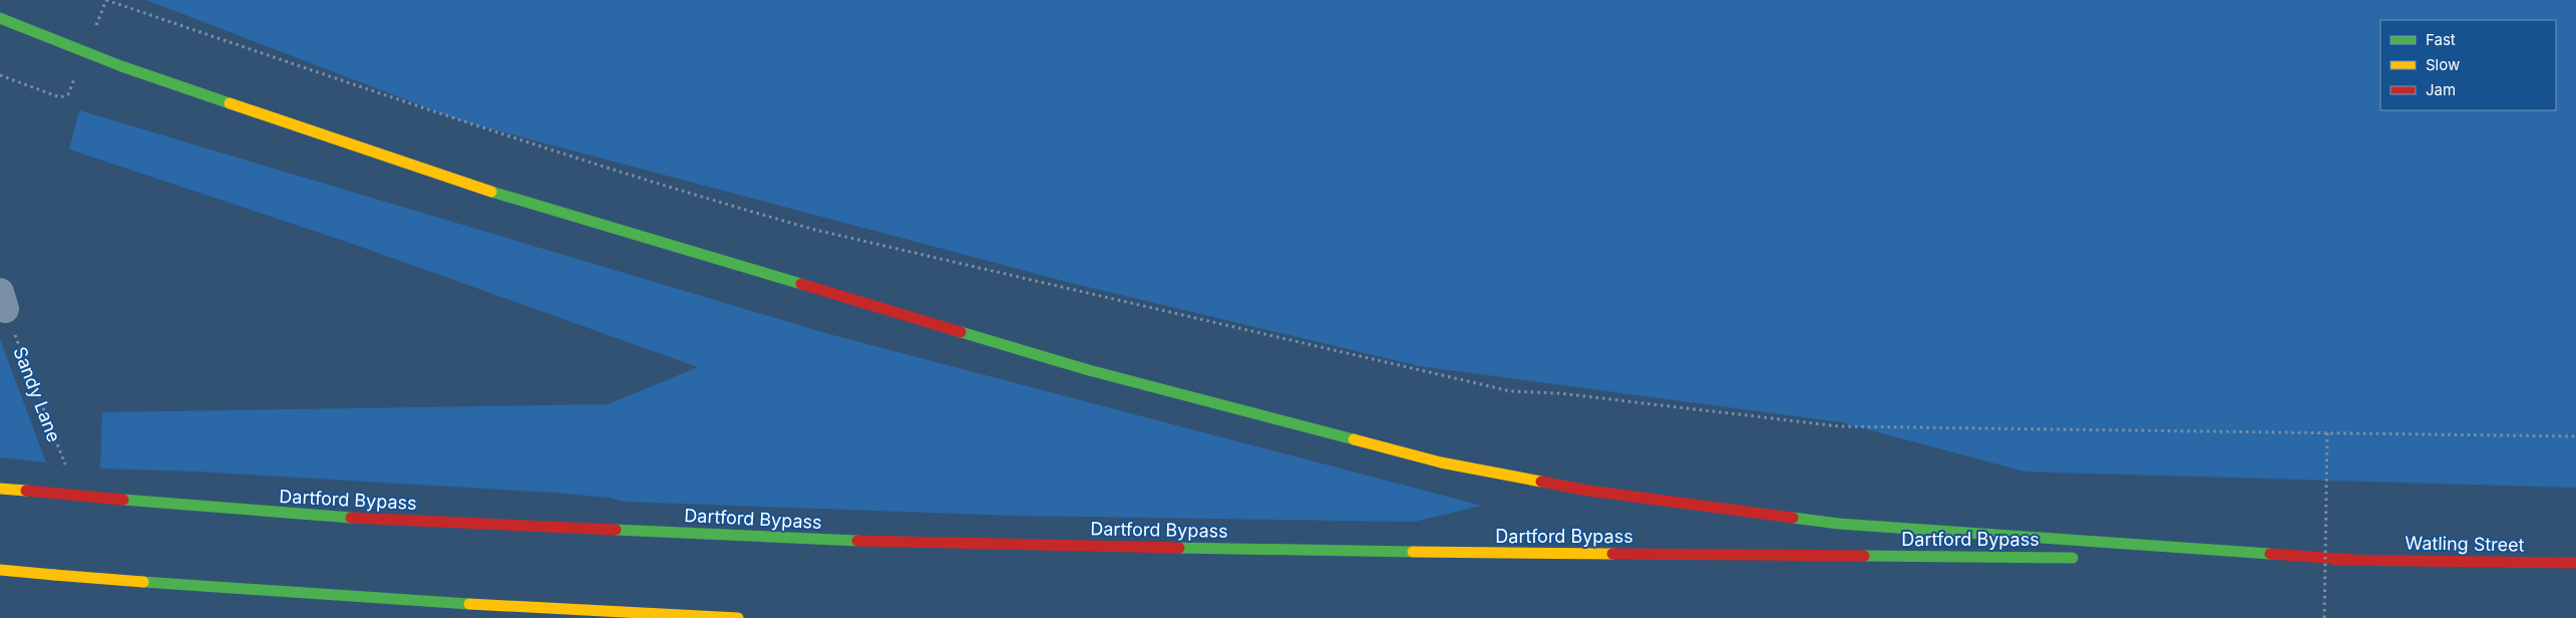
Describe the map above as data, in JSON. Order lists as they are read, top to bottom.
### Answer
{
  "streets": {
    "highway": ["Dartford Bypass", "Watling Street"],
    "path": ["Sandy Lane"]
  },
  "legend": ["Fast", "Slow", "Jam"]
}
